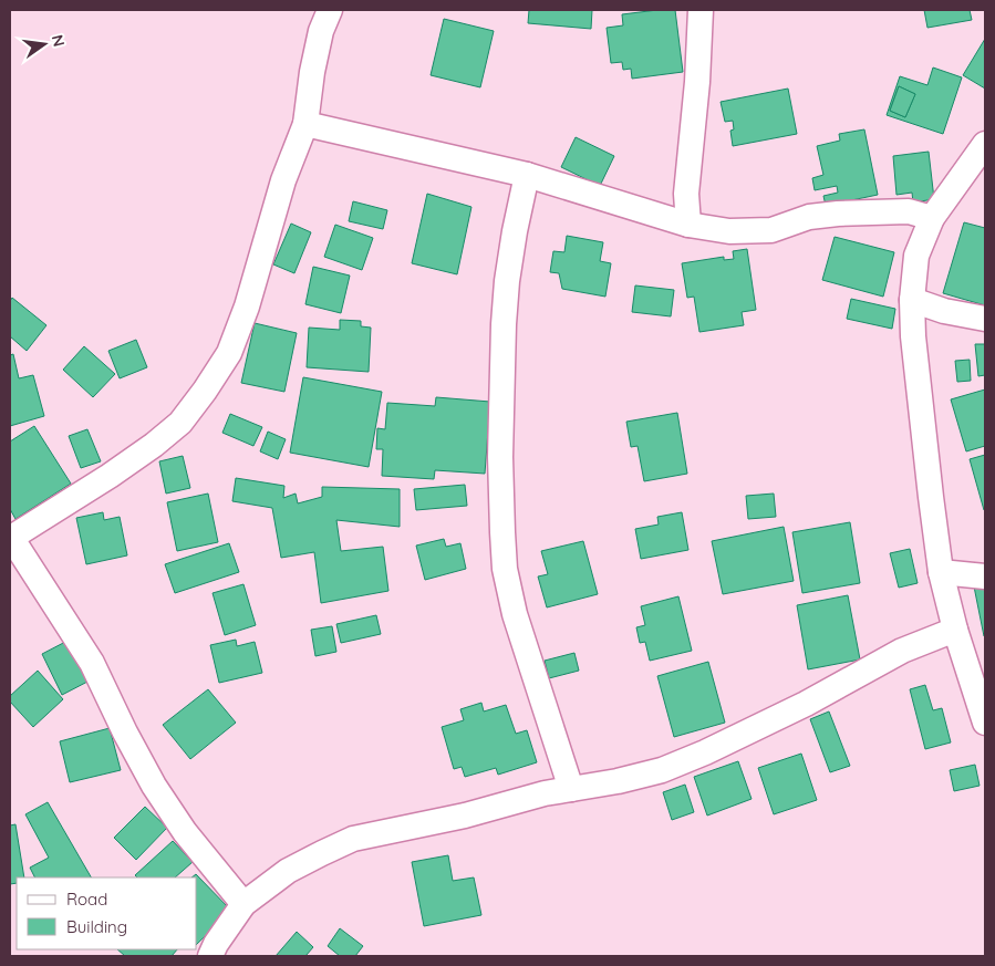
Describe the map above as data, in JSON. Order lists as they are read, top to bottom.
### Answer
{
  "legend": ["Road", "Building"],
  "north": "right"
}
